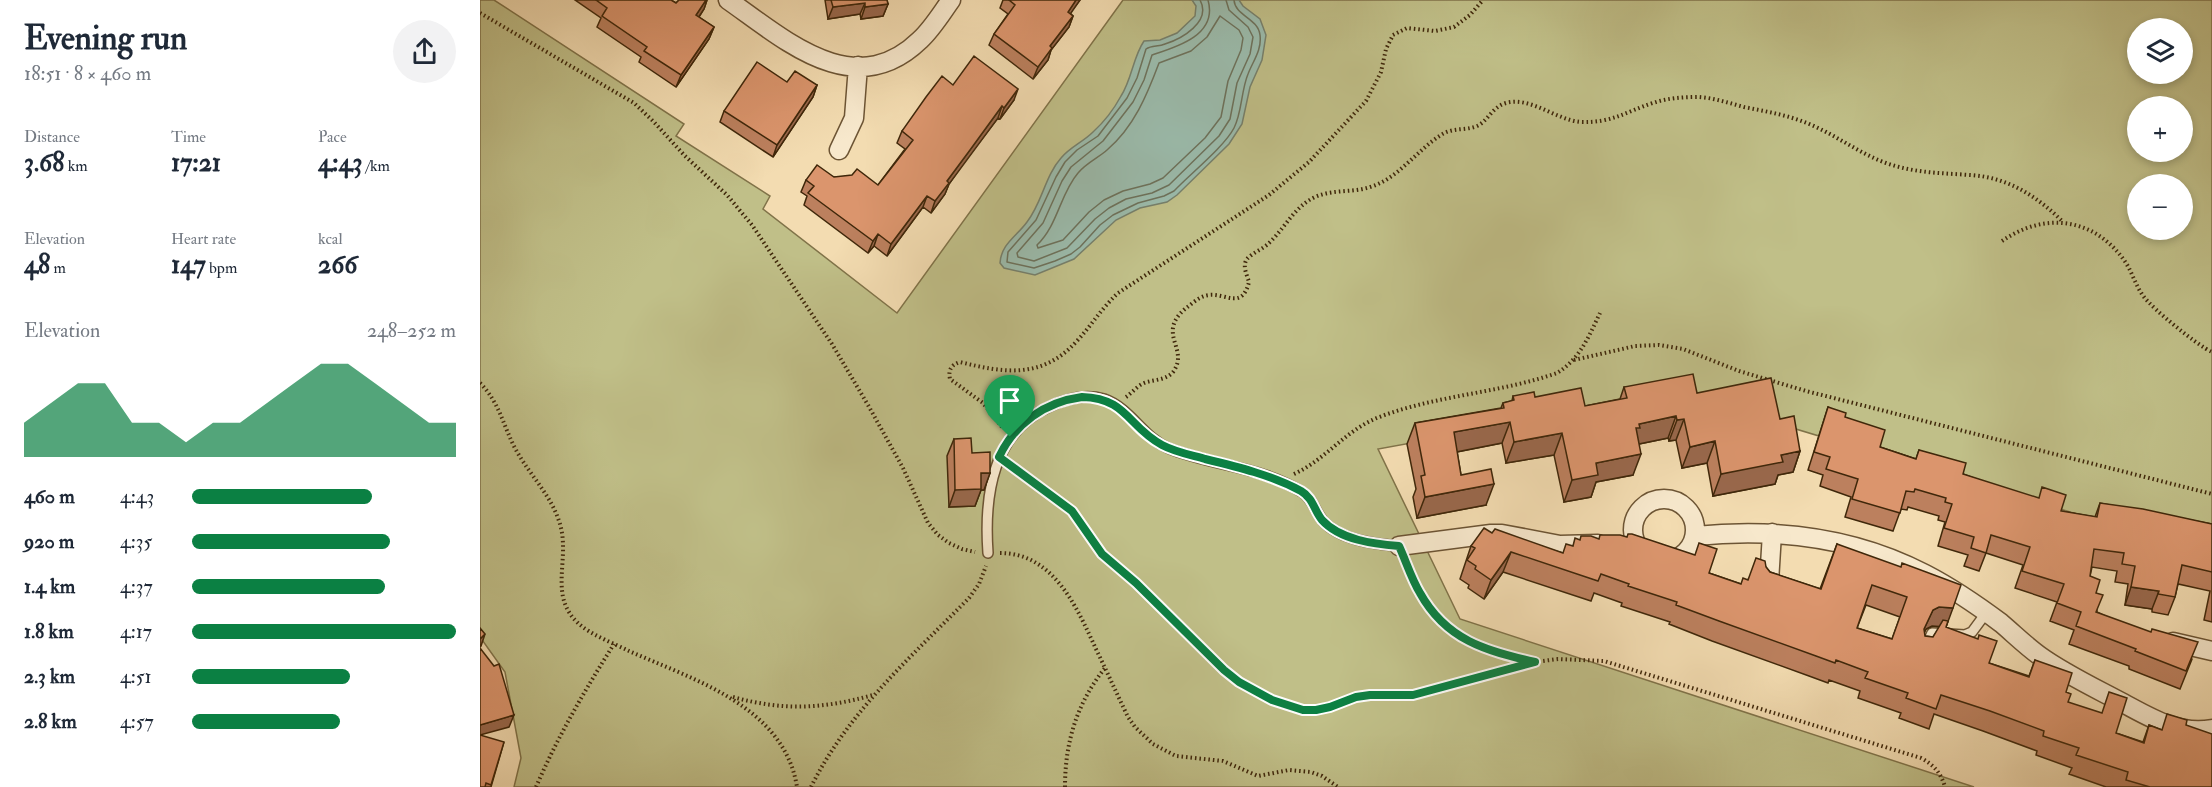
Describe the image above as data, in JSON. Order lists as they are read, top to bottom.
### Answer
{
  "page": {
    "heading": ["Evening run", "18:51 · 8 × 460 m"],
    "map_buttons": ["+", "−"],
    "stats": [
      ["Distance", "3.68 km"],
      ["Time", "17:21"],
      ["Pace", "4:43 /km"],
      ["Elevation", "48 m"],
      ["Heart rate", "147 bpm"],
      ["kcal", "266"]
    ],
    "chart": ["Elevation", "248–252 m"],
    "list": [
      {
        "name": "460 m",
        "note": "4:43"
      },
      {
        "name": "920 m",
        "note": "4:35"
      },
      {
        "name": "1.4 km",
        "note": "4:37"
      },
      {
        "name": "1.8 km",
        "note": "4:17"
      },
      {
        "name": "2.3 km",
        "note": "4:51"
      },
      {
        "name": "2.8 km",
        "note": "4:57"
      }
    ]
  }
}
